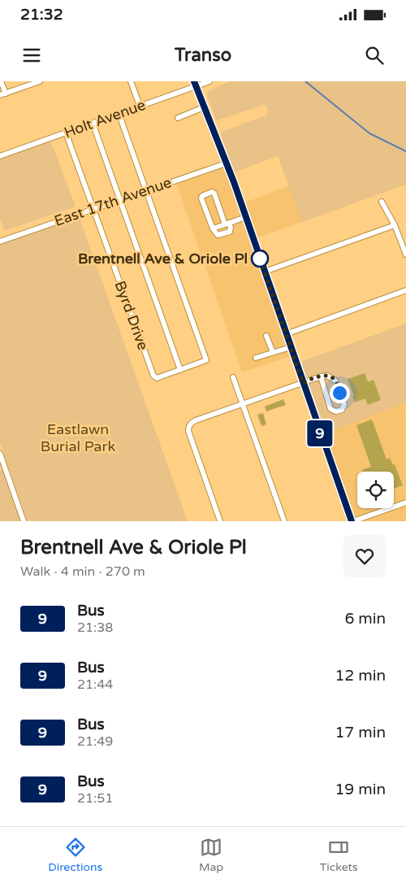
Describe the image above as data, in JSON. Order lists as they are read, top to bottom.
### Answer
{
  "streets": {
    "street": ["Holt Avenue", "East 17th Avenue", "Byrd Drive"]
  },
  "crossings": [
    ["Holt Avenue", "Byrd Drive"],
    ["East 17th Avenue", "Byrd Drive"]
  ],
  "parks": ["Eastlawn Burial Park"],
  "places": ["Brentnell Ave & Oriole Pl"],
  "lines": ["bus line 9"],
  "page": {
    "status": "21:32",
    "header": "Transo",
    "on_map": "9",
    "heading": ["Brentnell Ave & Oriole Pl", "Walk · 4 min · 270 m"],
    "list": [
      {
        "mark": "9",
        "name": "Bus",
        "note": "21:38",
        "value": "6 min"
      },
      {
        "mark": "9",
        "name": "Bus",
        "note": "21:44",
        "value": "12 min"
      },
      {
        "mark": "9",
        "name": "Bus",
        "note": "21:49",
        "value": "17 min"
      },
      {
        "mark": "9",
        "name": "Bus",
        "note": "21:51",
        "value": "19 min"
      }
    ],
    "tabs": ["Directions", "Map", "Tickets"]
  }
}
